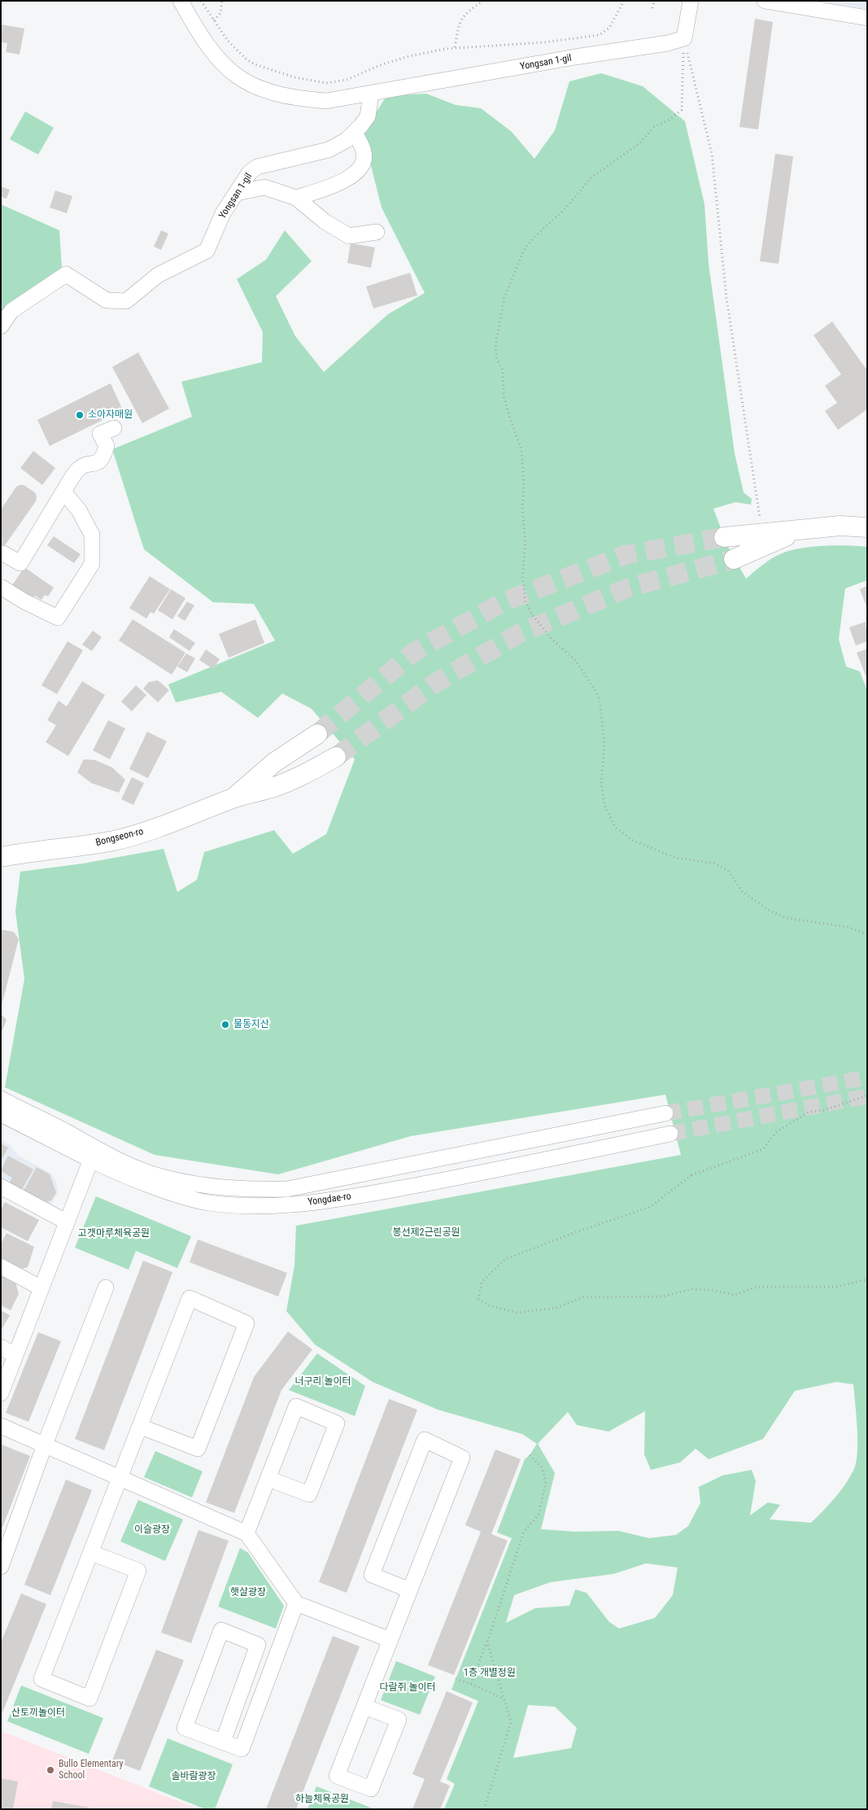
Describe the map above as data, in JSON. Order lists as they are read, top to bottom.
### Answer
{
  "streets": {
    "main road": ["Bongseon-ro"],
    "street": ["Yongsan 1-gil", "Yongdae-ro"]
  },
  "parks": [
    "봉선제2근린공원",
    "고갯마루체육공원",
    "너구리 놀이터",
    "이슬광장",
    "햇살광장",
    "1층 개별정원",
    "다람쥐 놀이터",
    "산토끼놀이터",
    "솔바람광장",
    "하늘체육공원"
  ],
  "places": ["소아자매원", "물동지산", "Bullo Elementary School"]
}
